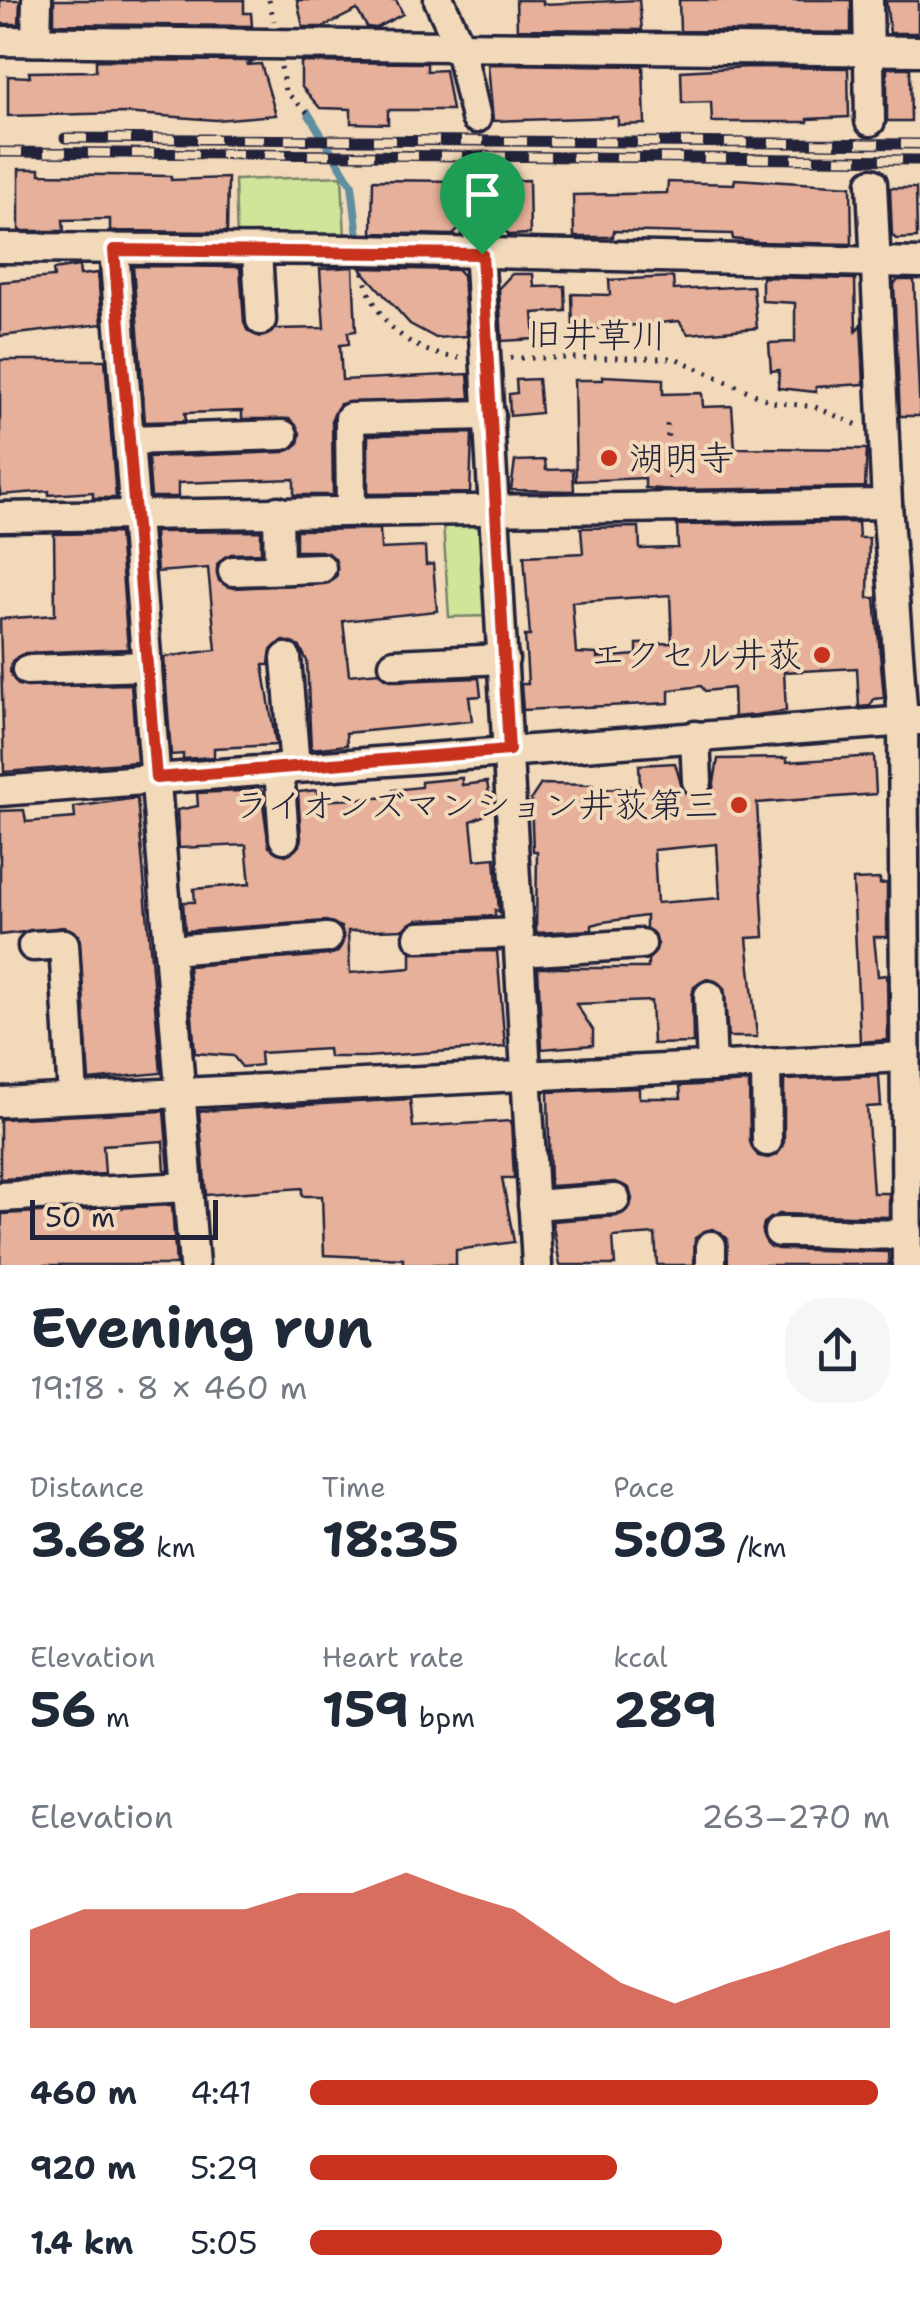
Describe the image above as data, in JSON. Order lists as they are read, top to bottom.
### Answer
{
  "streets": {
    "path": ["旧井草川"]
  },
  "places": ["湖明寺", "エクセル井荻", "ライオンズマンション井荻第三"],
  "scale_bar": "50 m",
  "page": {
    "scale": "50 m",
    "heading": ["Evening run", "19:18 · 8 × 460 m"],
    "stats": [
      ["Distance", "3.68 km"],
      ["Time", "18:35"],
      ["Pace", "5:03 /km"],
      ["Elevation", "56 m"],
      ["Heart rate", "159 bpm"],
      ["kcal", "289"]
    ],
    "chart": ["Elevation", "263–270 m"],
    "list": [
      {
        "name": "460 m",
        "note": "4:41"
      },
      {
        "name": "920 m",
        "note": "5:29"
      },
      {
        "name": "1.4 km",
        "note": "5:05"
      }
    ]
  }
}
